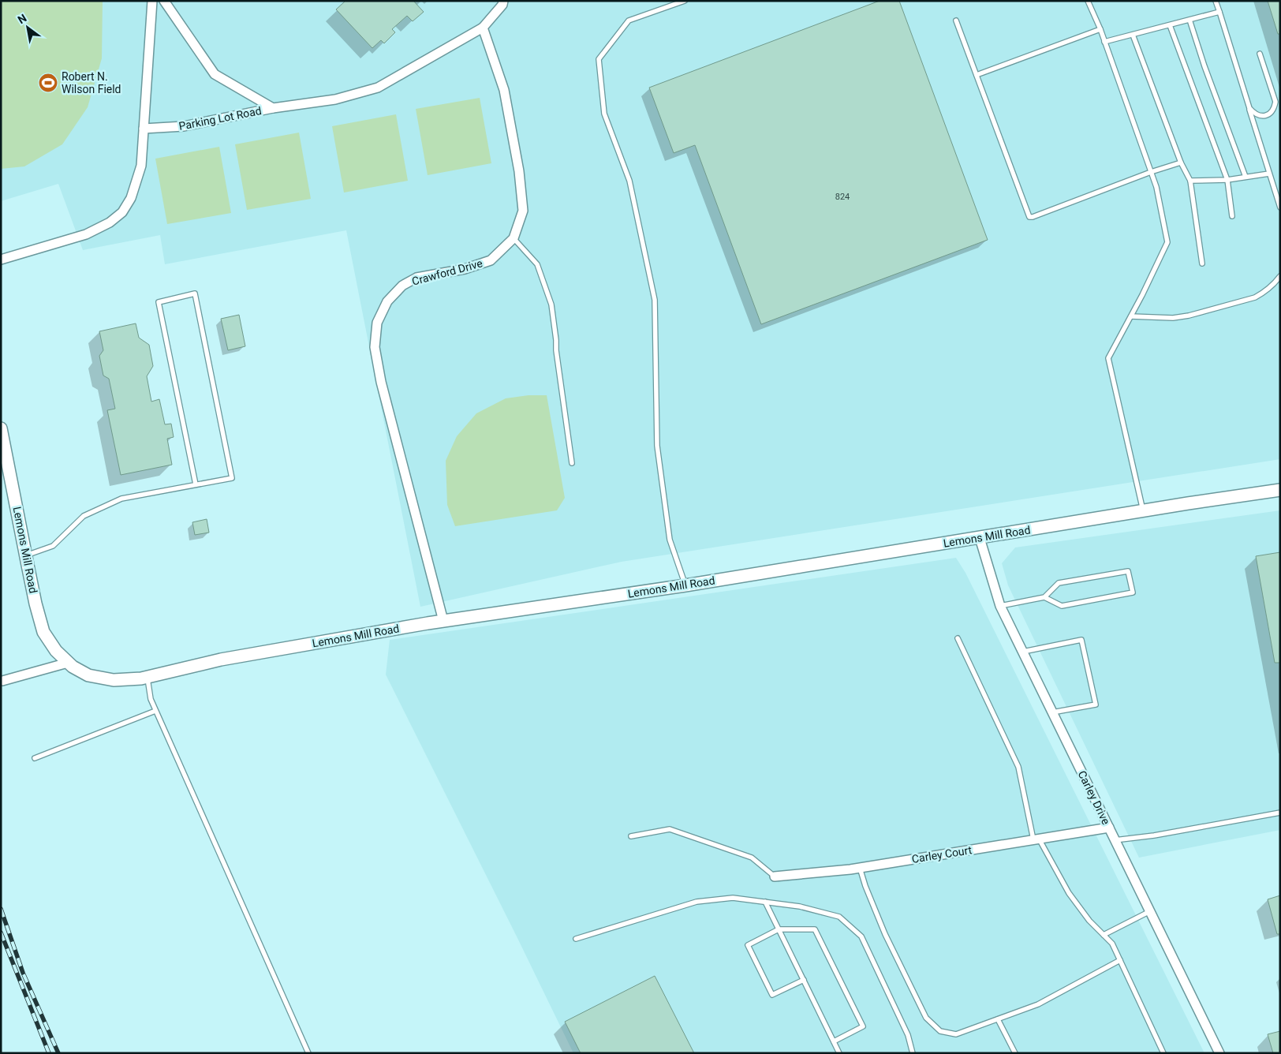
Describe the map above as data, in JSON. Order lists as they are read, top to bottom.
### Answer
{
  "streets": {
    "street": [
      "Parking Lot Road",
      "Crawford Drive",
      "Lemons Mill Road",
      "Carley Drive",
      "Carley Court"
    ]
  },
  "crossings": [
    ["Parking Lot Road", "Crawford Drive"],
    ["Crawford Drive", "Lemons Mill Road"],
    ["Lemons Mill Road", "Carley Drive"],
    ["Carley Drive", "Carley Court"]
  ],
  "places": {
    "sports": ["Robert N. Wilson Field"]
  },
  "house_numbers": ["824"],
  "north": "top left"
}
